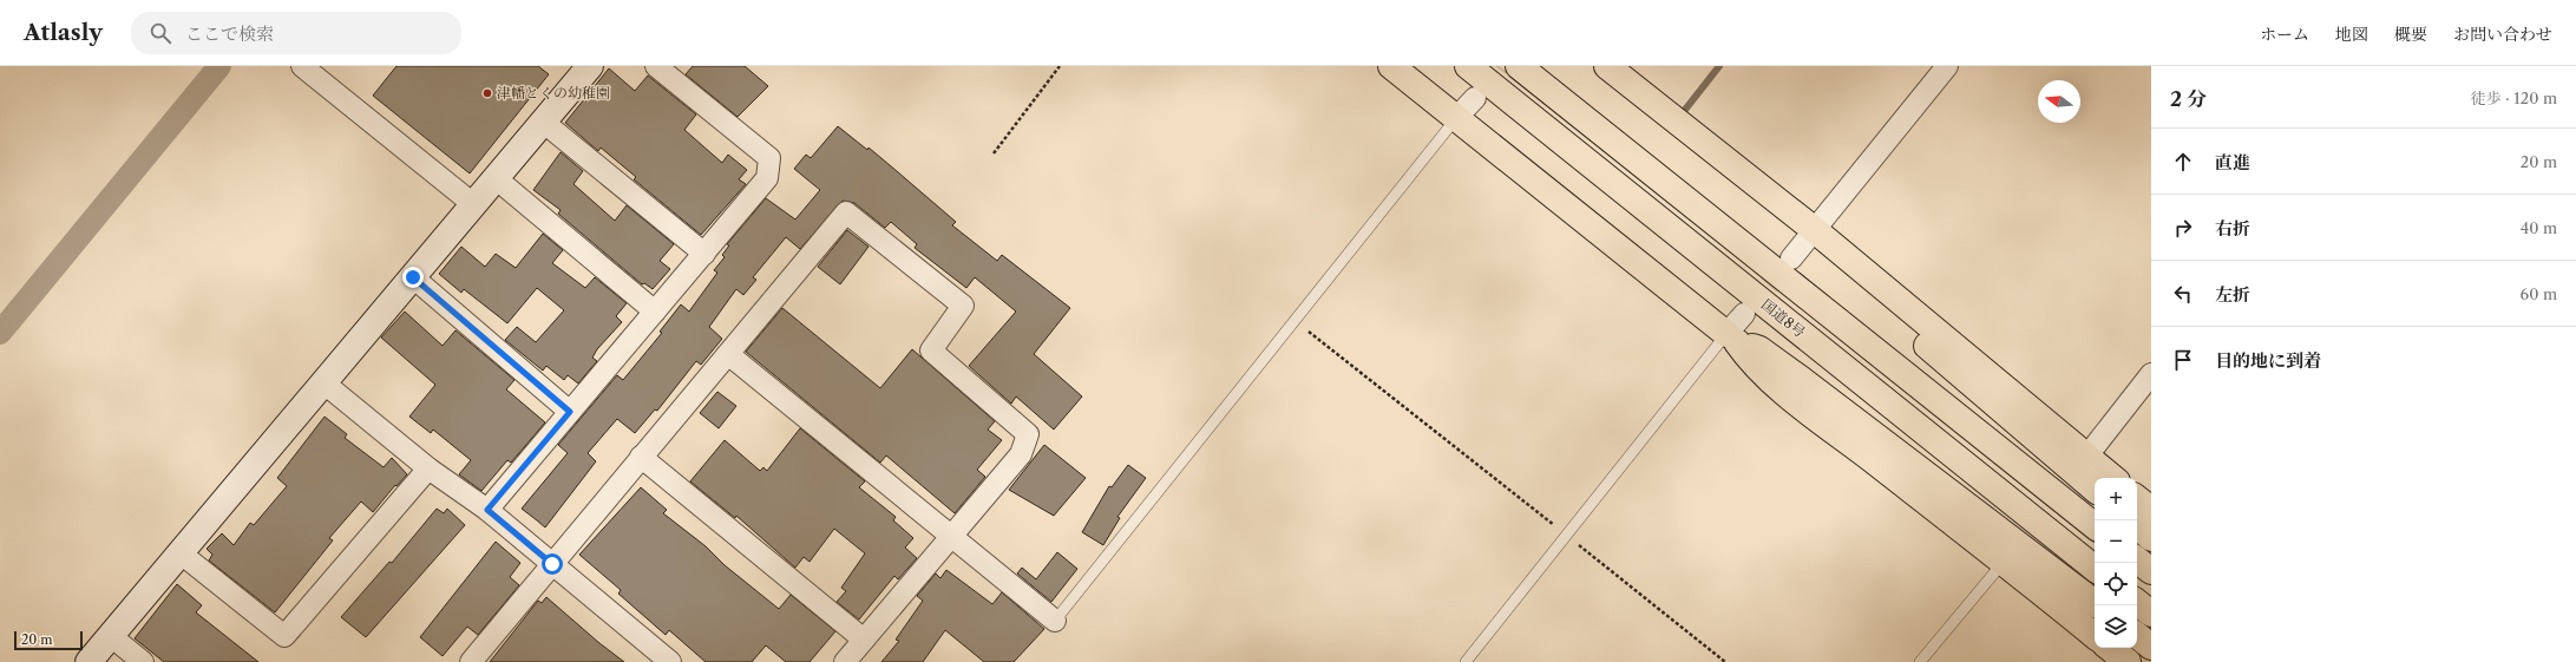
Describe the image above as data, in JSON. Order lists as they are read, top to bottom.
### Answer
{
  "streets": {
    "highway": ["国道8号"]
  },
  "places": ["津幡とくの幼稚園"],
  "scale_bar": "20 m",
  "north": "left",
  "page": {
    "header": "Atlasly",
    "search": "ここで検索",
    "nav": [
      "ホーム",
      "地図",
      "概要",
      "お問い合わせ"
    ],
    "heading": ["2 分", "徒歩 · 120 m"],
    "list": [
      ["直進", "20 m"],
      ["右折", "40 m"],
      ["左折", "60 m"],
      "目的地に到着"
    ],
    "map_buttons": ["+", "−"],
    "scale": "20 m"
  }
}
